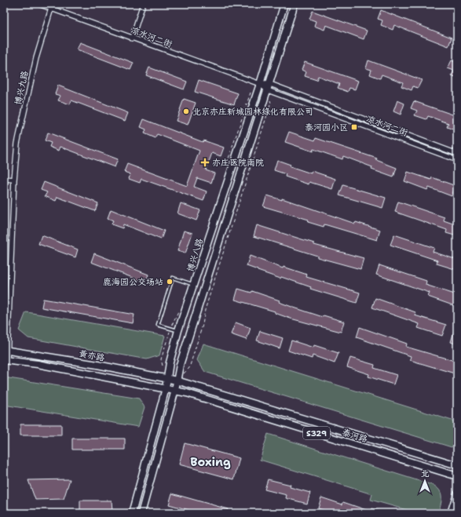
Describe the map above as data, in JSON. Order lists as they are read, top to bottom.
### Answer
{
  "streets": {
    "main road": [
      "博兴八路",
      "黄亦路",
      "S329",
      "泰河路"
    ],
    "street": ["凉水河二街", "博兴九路"]
  },
  "crossings": [
    ["凉水河二街", "博兴九路"],
    ["凉水河二街", "博兴八路"],
    ["博兴九路", "黄亦路"],
    ["博兴九路", "S329"],
    ["博兴八路", "黄亦路"],
    ["博兴八路", "S329"],
    ["黄亦路", "泰河路"],
    ["S329", "泰河路"]
  ],
  "districts": ["Boxing"],
  "places": {
    "other": ["北京亦庄新城园林绿化有限公司", "鹿海园公交场站"],
    "transit": ["泰河园小区"],
    "health": ["亦庄医院南院"]
  },
  "north": "top"
}
